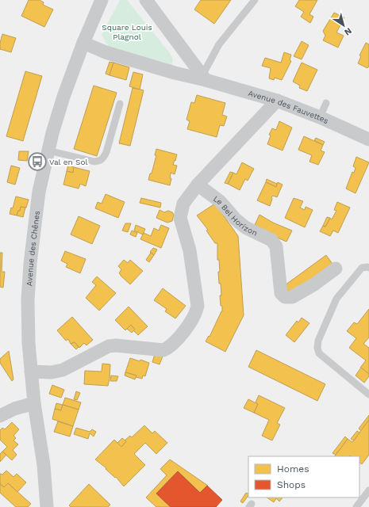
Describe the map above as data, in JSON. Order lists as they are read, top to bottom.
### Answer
{
  "streets": {
    "street": ["Avenue des Fauvettes", "Le Bel Horizon", "Avenue des Chênes"]
  },
  "crossings": [
    ["Avenue des Fauvettes", "Avenue des Chênes"]
  ],
  "parks": ["Square Louis Plagnol"],
  "places": {
    "bus stop": ["Val en Sol"]
  },
  "legend": ["Homes", "Shops"],
  "north": "bottom right"
}
